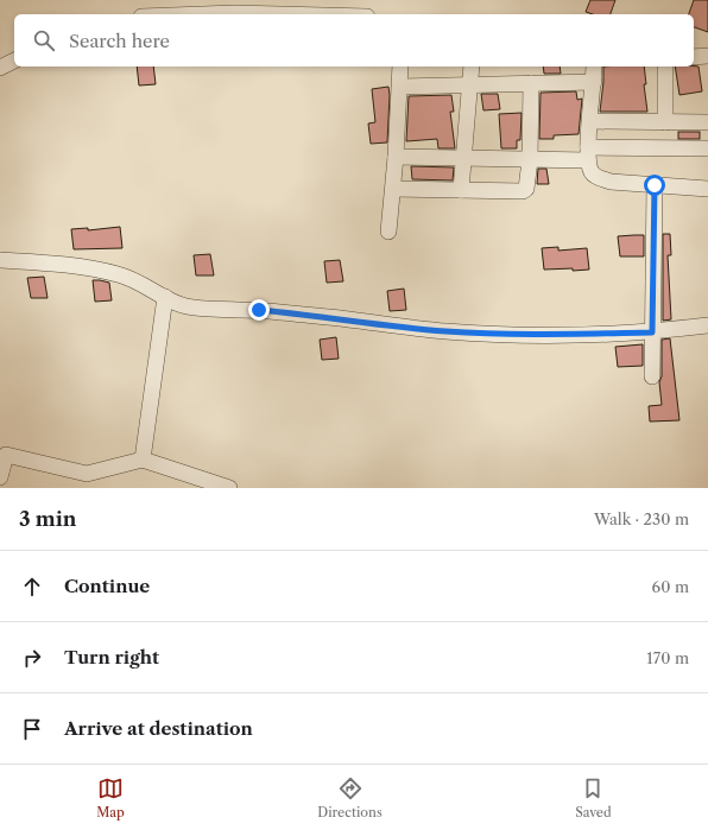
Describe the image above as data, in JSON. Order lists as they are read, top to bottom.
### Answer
{
  "page": {
    "search": "Search here",
    "heading": ["3 min", "Walk · 230 m"],
    "list": [
      ["Continue", "60 m"],
      ["Turn right", "170 m"],
      "Arrive at destination"
    ],
    "nav": ["Map", "Directions", "Saved"]
  }
}
